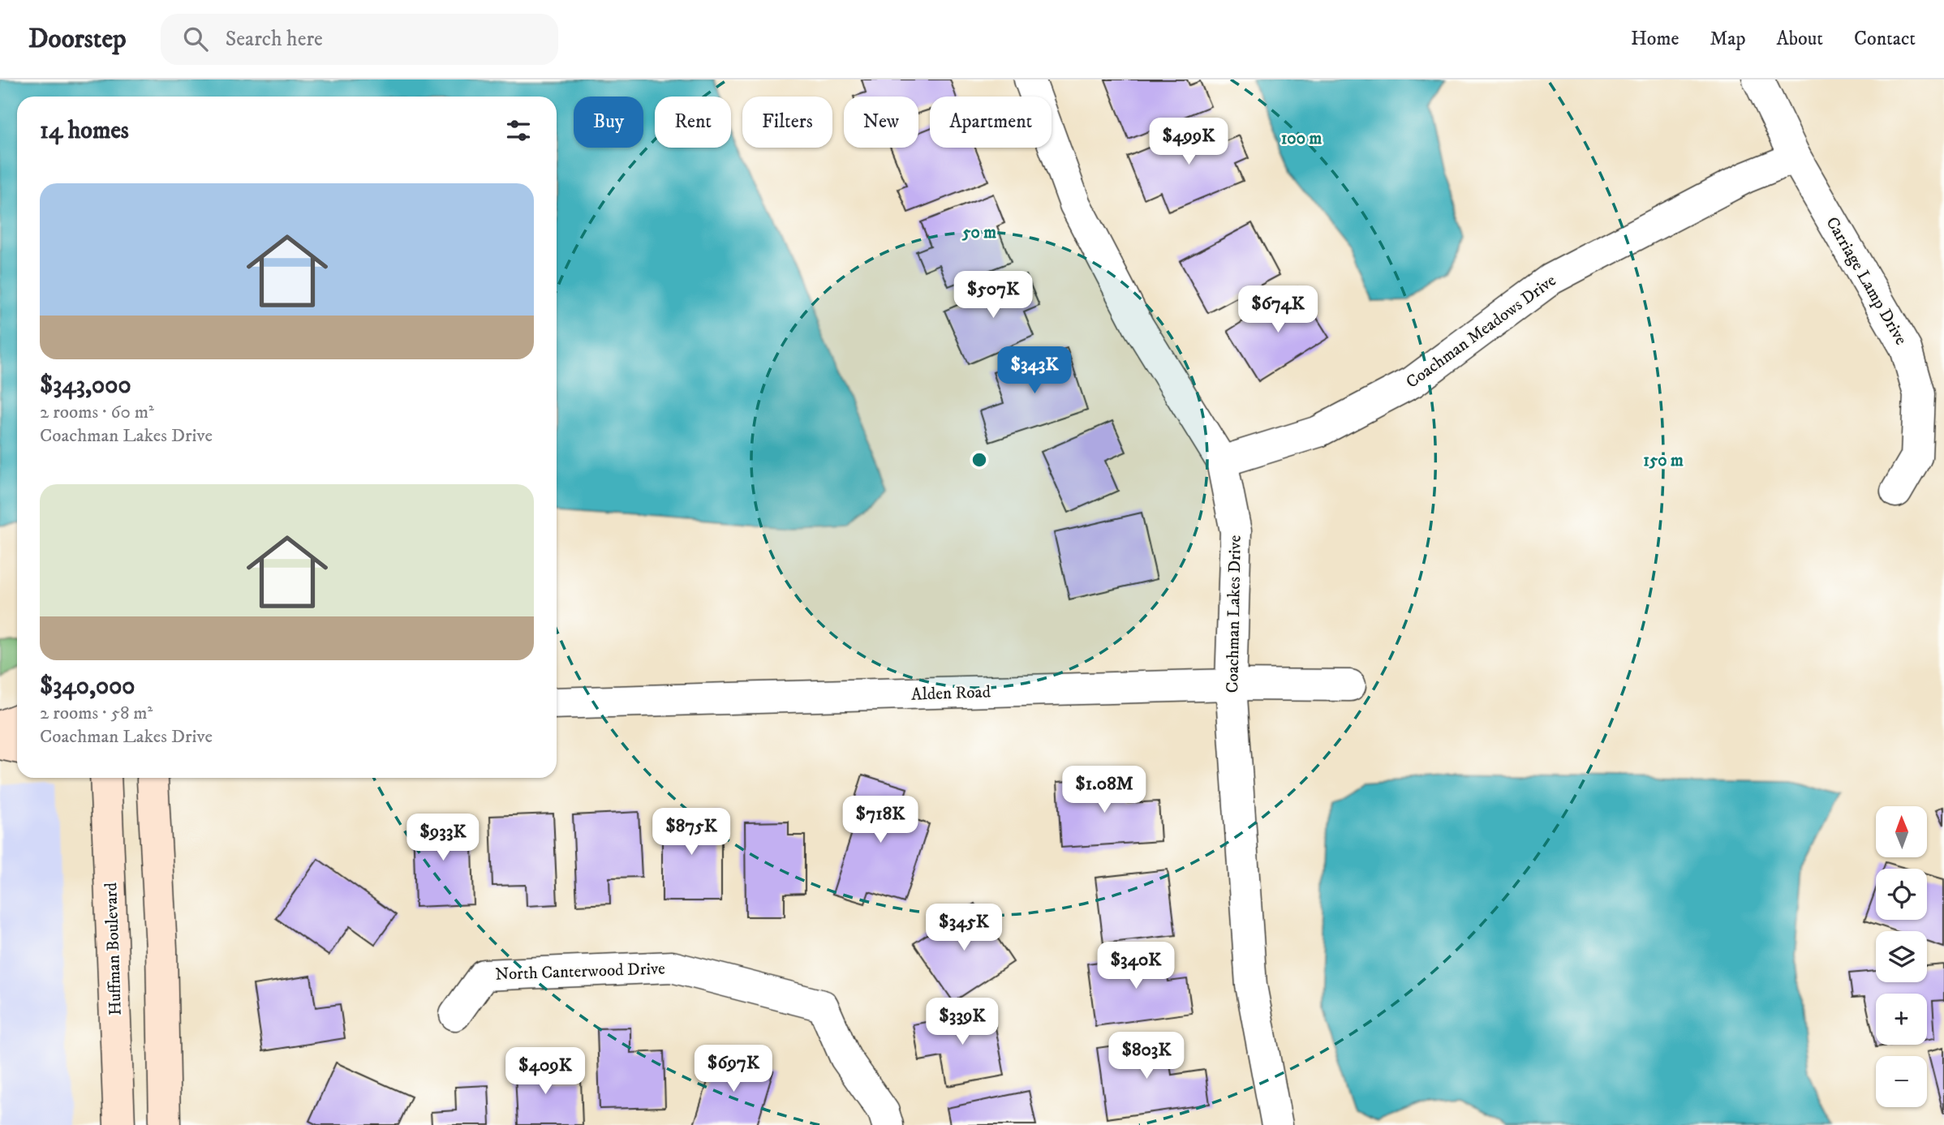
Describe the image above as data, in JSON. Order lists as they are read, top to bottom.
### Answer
{
  "streets": {
    "street": [
      "Carriage Lamp Drive",
      "Coachman Meadows Drive",
      "Coachman Lakes Drive",
      "Alden Road",
      "Huffman Boulevard",
      "North Canterwood Drive"
    ]
  },
  "crossings": [
    ["Carriage Lamp Drive", "Coachman Meadows Drive"],
    ["Coachman Meadows Drive", "Coachman Lakes Drive"],
    ["Coachman Lakes Drive", "Alden Road"]
  ],
  "north": "top",
  "page": {
    "header": "Doorstep",
    "search": "Search here",
    "nav": [
      "Home",
      "Map",
      "About",
      "Contact"
    ],
    "chip": [
      "Buy",
      "Rent",
      "Filters",
      "New",
      "Apartment"
    ],
    "heading": "14 homes",
    "price": [
      "$499K",
      "$507K",
      "$674K",
      "$343K",
      "$1.08M",
      "$718K",
      "$875K",
      "$933K",
      "$345K",
      "$340K",
      "$339K",
      "$803K",
      "$697K",
      "$409K"
    ],
    "list": [
      {
        "name": "$343,000",
        "note": "2 rooms · 60 m² · Coachman Lakes Drive"
      },
      {
        "name": "$340,000",
        "note": "2 rooms · 58 m² · Coachman Lakes Drive"
      }
    ],
    "map_buttons": ["+", "−"]
  },
  "rings": ["100 m", "50 m", "150 m"]
}
